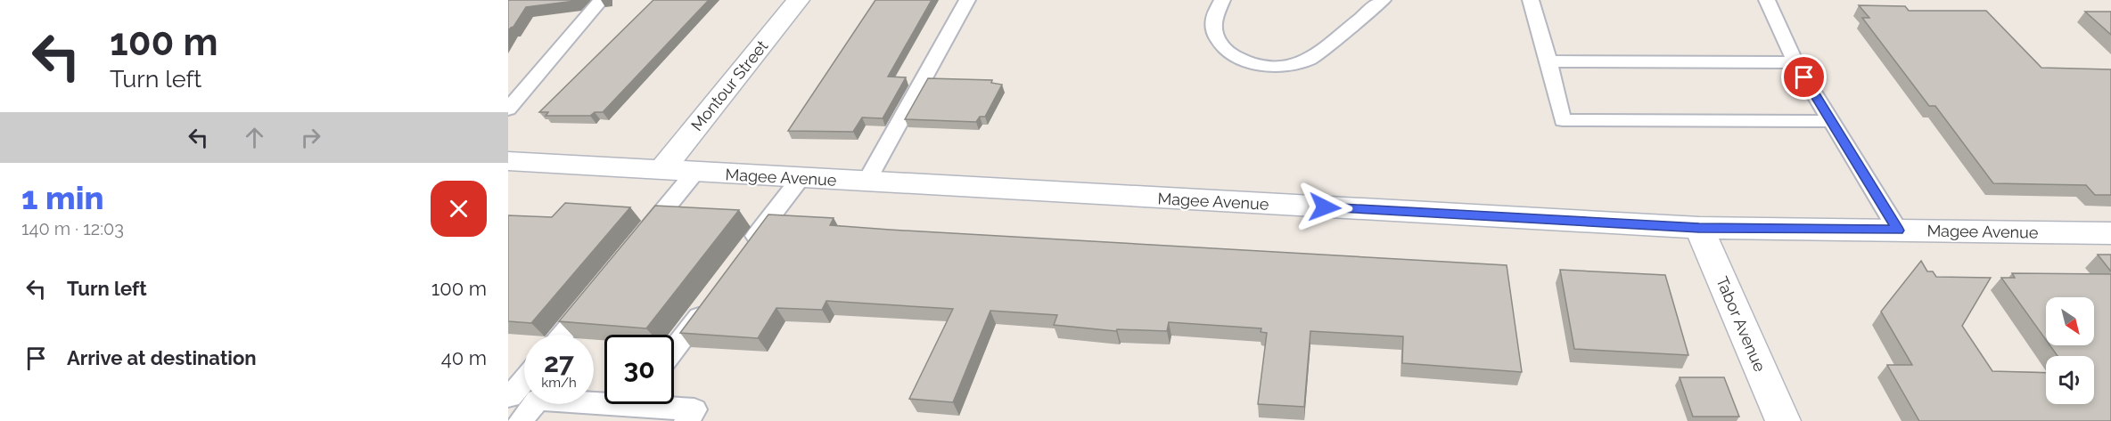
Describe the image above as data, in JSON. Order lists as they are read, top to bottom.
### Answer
{
  "streets": {
    "street": ["Montour Street", "Magee Avenue", "Tabor Avenue"]
  },
  "crossings": [
    ["Montour Street", "Magee Avenue"],
    ["Magee Avenue", "Tabor Avenue"]
  ],
  "north": "bottom right",
  "page": {
    "turn": ["100 m", "Turn left"],
    "heading": ["1 min", "140 m · 12:03"],
    "list": [
      {
        "name": "Turn left",
        "value": "100 m"
      },
      {
        "name": "Arrive at destination",
        "value": "40 m"
      }
    ],
    "speed": "27 km/h",
    "limit": "30"
  }
}
